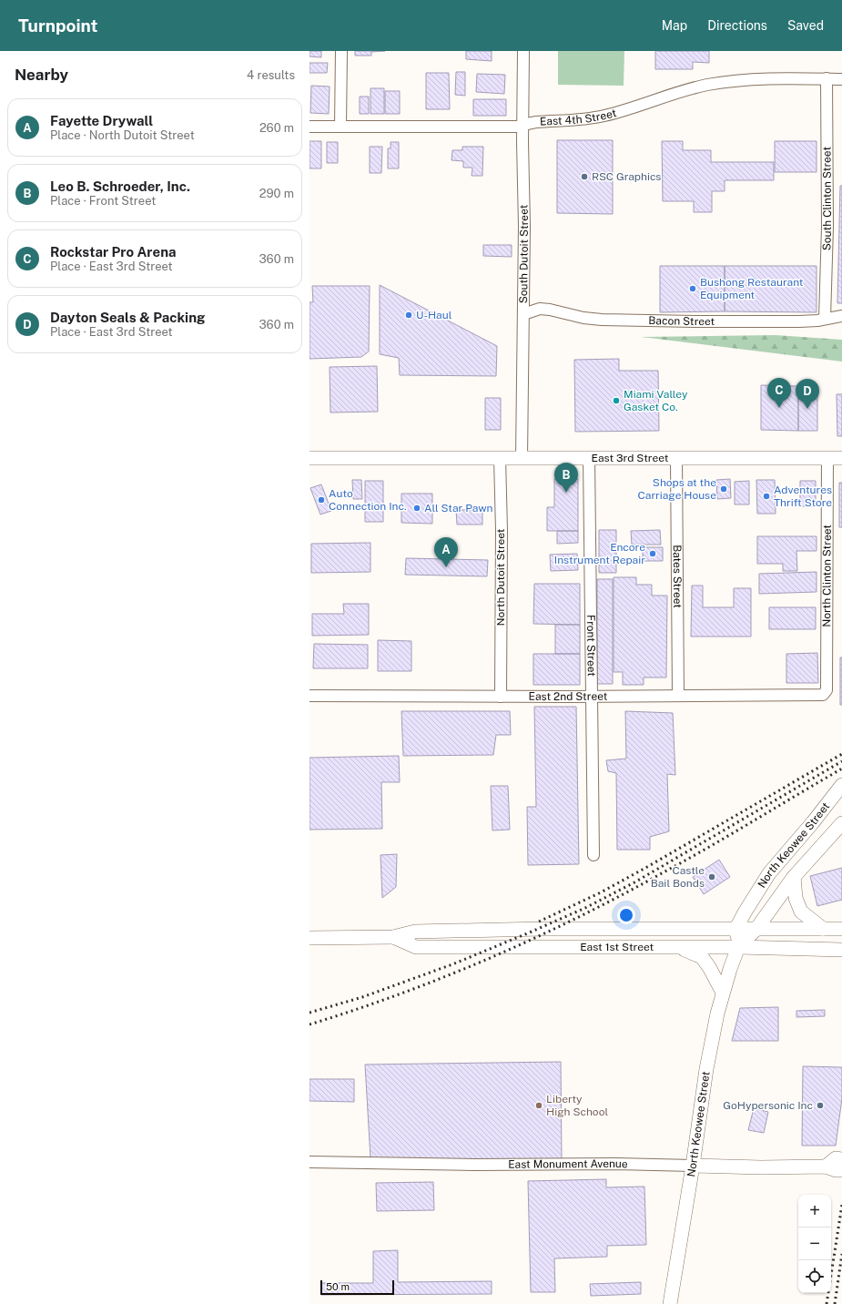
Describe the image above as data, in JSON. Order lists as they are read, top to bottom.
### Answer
{
  "streets": {
    "main road": [
      "East 3rd Street",
      "North Keowee Street",
      "East 1st Street",
      "East Monument Avenue"
    ],
    "street": [
      "East 4th Street",
      "South Clinton Street",
      "South Dutoit Street",
      "Bacon Street",
      "North Clinton Street",
      "Bates Street",
      "North Dutoit Street",
      "Front Street",
      "East 2nd Street"
    ]
  },
  "crossings": [
    ["East 4th Street", "South Clinton Street"],
    ["East 4th Street", "South Dutoit Street"],
    ["South Clinton Street", "Bacon Street"],
    ["South Dutoit Street", "Bacon Street"],
    ["South Dutoit Street", "East 3rd Street"],
    ["East 3rd Street", "North Clinton Street"],
    ["East 3rd Street", "Bates Street"],
    ["East 3rd Street", "North Dutoit Street"],
    ["East 3rd Street", "Front Street"],
    ["North Clinton Street", "East 2nd Street"],
    ["Bates Street", "East 2nd Street"],
    ["North Dutoit Street", "East 2nd Street"],
    ["Front Street", "East 2nd Street"],
    ["North Keowee Street", "East 1st Street"],
    ["North Keowee Street", "East Monument Avenue"]
  ],
  "places": [
    "RSC Graphics",
    "Bushong Restaurant Equipment",
    "U-Haul",
    "Miami Valley Gasket Co.",
    "Shops at the Carriage House",
    "Adventures Thrift Store",
    "Auto Connection Inc.",
    "All Star Pawn",
    "Encore Instrument Repair",
    "Castle Bail Bonds",
    "Liberty High School",
    "GoHypersonic Inc"
  ],
  "scale_bar": "50 m",
  "page": {
    "header": "Turnpoint",
    "nav": ["Map", "Directions", "Saved"],
    "heading": ["Nearby", "4 results"],
    "list": [
      {
        "mark": "A",
        "name": "Fayette Drywall",
        "note": "Place · North Dutoit Street",
        "value": "260 m"
      },
      {
        "mark": "B",
        "name": "Leo B. Schroeder, Inc.",
        "note": "Place · Front Street",
        "value": "290 m"
      },
      {
        "mark": "C",
        "name": "Rockstar Pro Arena",
        "note": "Place · East 3rd Street",
        "value": "360 m"
      },
      {
        "mark": "D",
        "name": "Dayton Seals & Packing",
        "note": "Place · East 3rd Street",
        "value": "360 m"
      }
    ],
    "pins": [
      "C",
      "D",
      "B",
      "A"
    ],
    "map_buttons": ["+", "−"],
    "scale": "50 m"
  }
}
